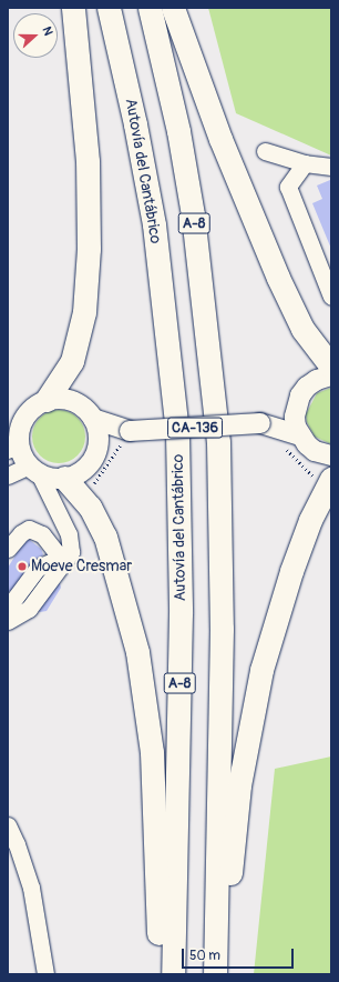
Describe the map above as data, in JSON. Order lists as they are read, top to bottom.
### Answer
{
  "streets": {
    "highway": ["Autovía del Cantábrico", "A-8"],
    "main road": ["CA-136"]
  },
  "places": ["Moeve Cresmar"],
  "scale_bar": "50 m",
  "north": "right"
}
